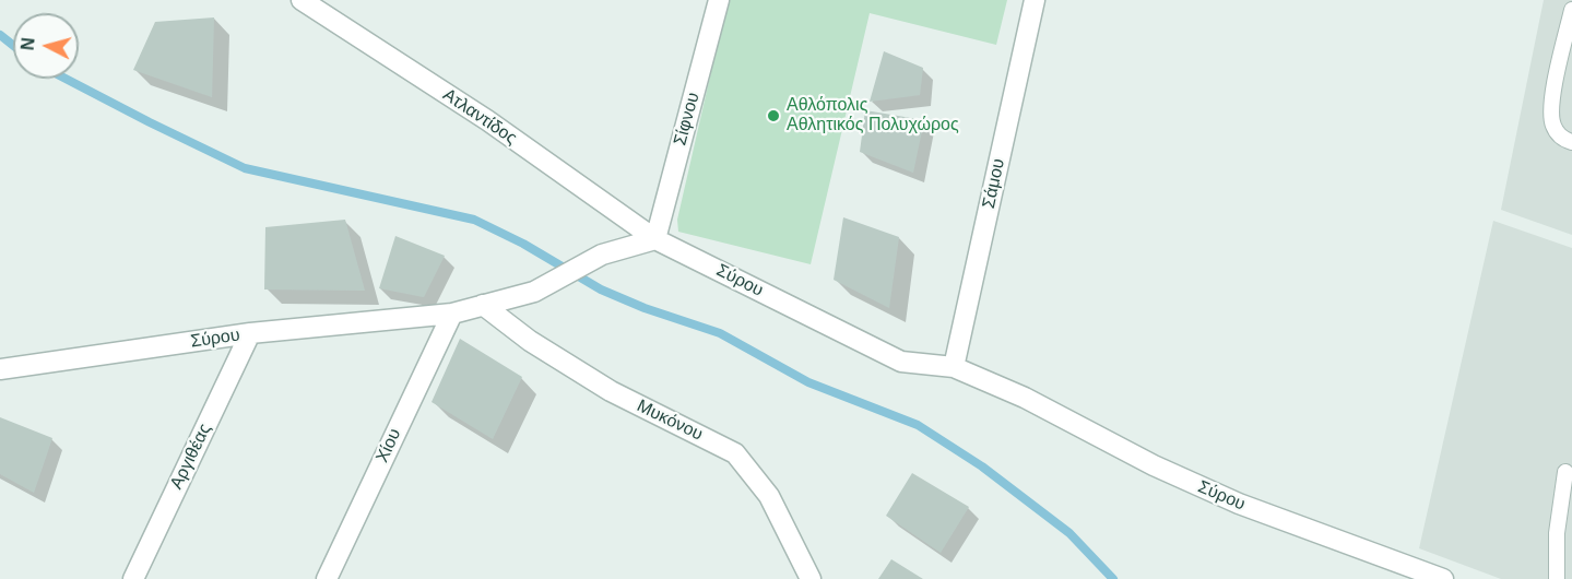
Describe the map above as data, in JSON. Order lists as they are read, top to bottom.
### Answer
{
  "streets": {
    "street": [
      "Ατλαντίδος",
      "Σίφνου",
      "Σάμου",
      "Σύρου",
      "Μυκόνου",
      "Χίου",
      "Αργιθέας"
    ]
  },
  "crossings": [
    ["Ατλαντίδος", "Σίφνου"],
    ["Ατλαντίδος", "Σύρου"],
    ["Σίφνου", "Σύρου"],
    ["Σάμου", "Σύρου"],
    ["Σύρου", "Μυκόνου"],
    ["Σύρου", "Χίου"],
    ["Σύρου", "Αργιθέας"]
  ],
  "places": ["Αθλόπολις Αθλητικός Πολυχώρος"],
  "north": "left"
}
